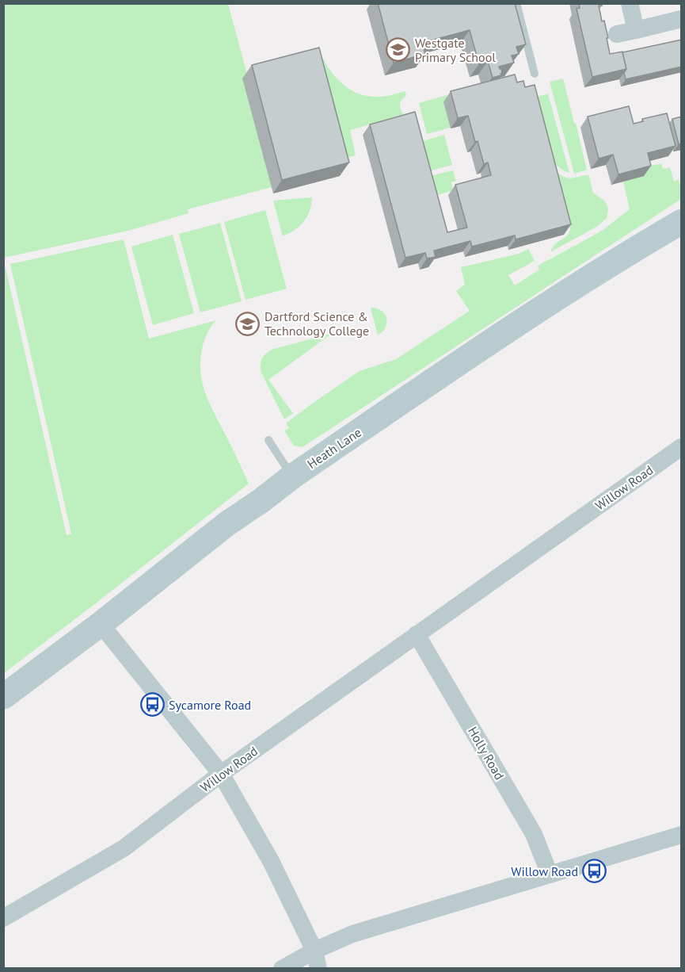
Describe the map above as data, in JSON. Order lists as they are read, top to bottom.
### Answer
{
  "streets": {
    "street": ["Heath Lane", "Willow Road", "Holly Road"]
  },
  "crossings": [
    ["Willow Road", "Holly Road"]
  ],
  "places": {
    "school or university": ["Westgate Primary School", "Dartford Science & Technology College"],
    "bus stop": ["Sycamore Road", "Willow Road"]
  }
}
